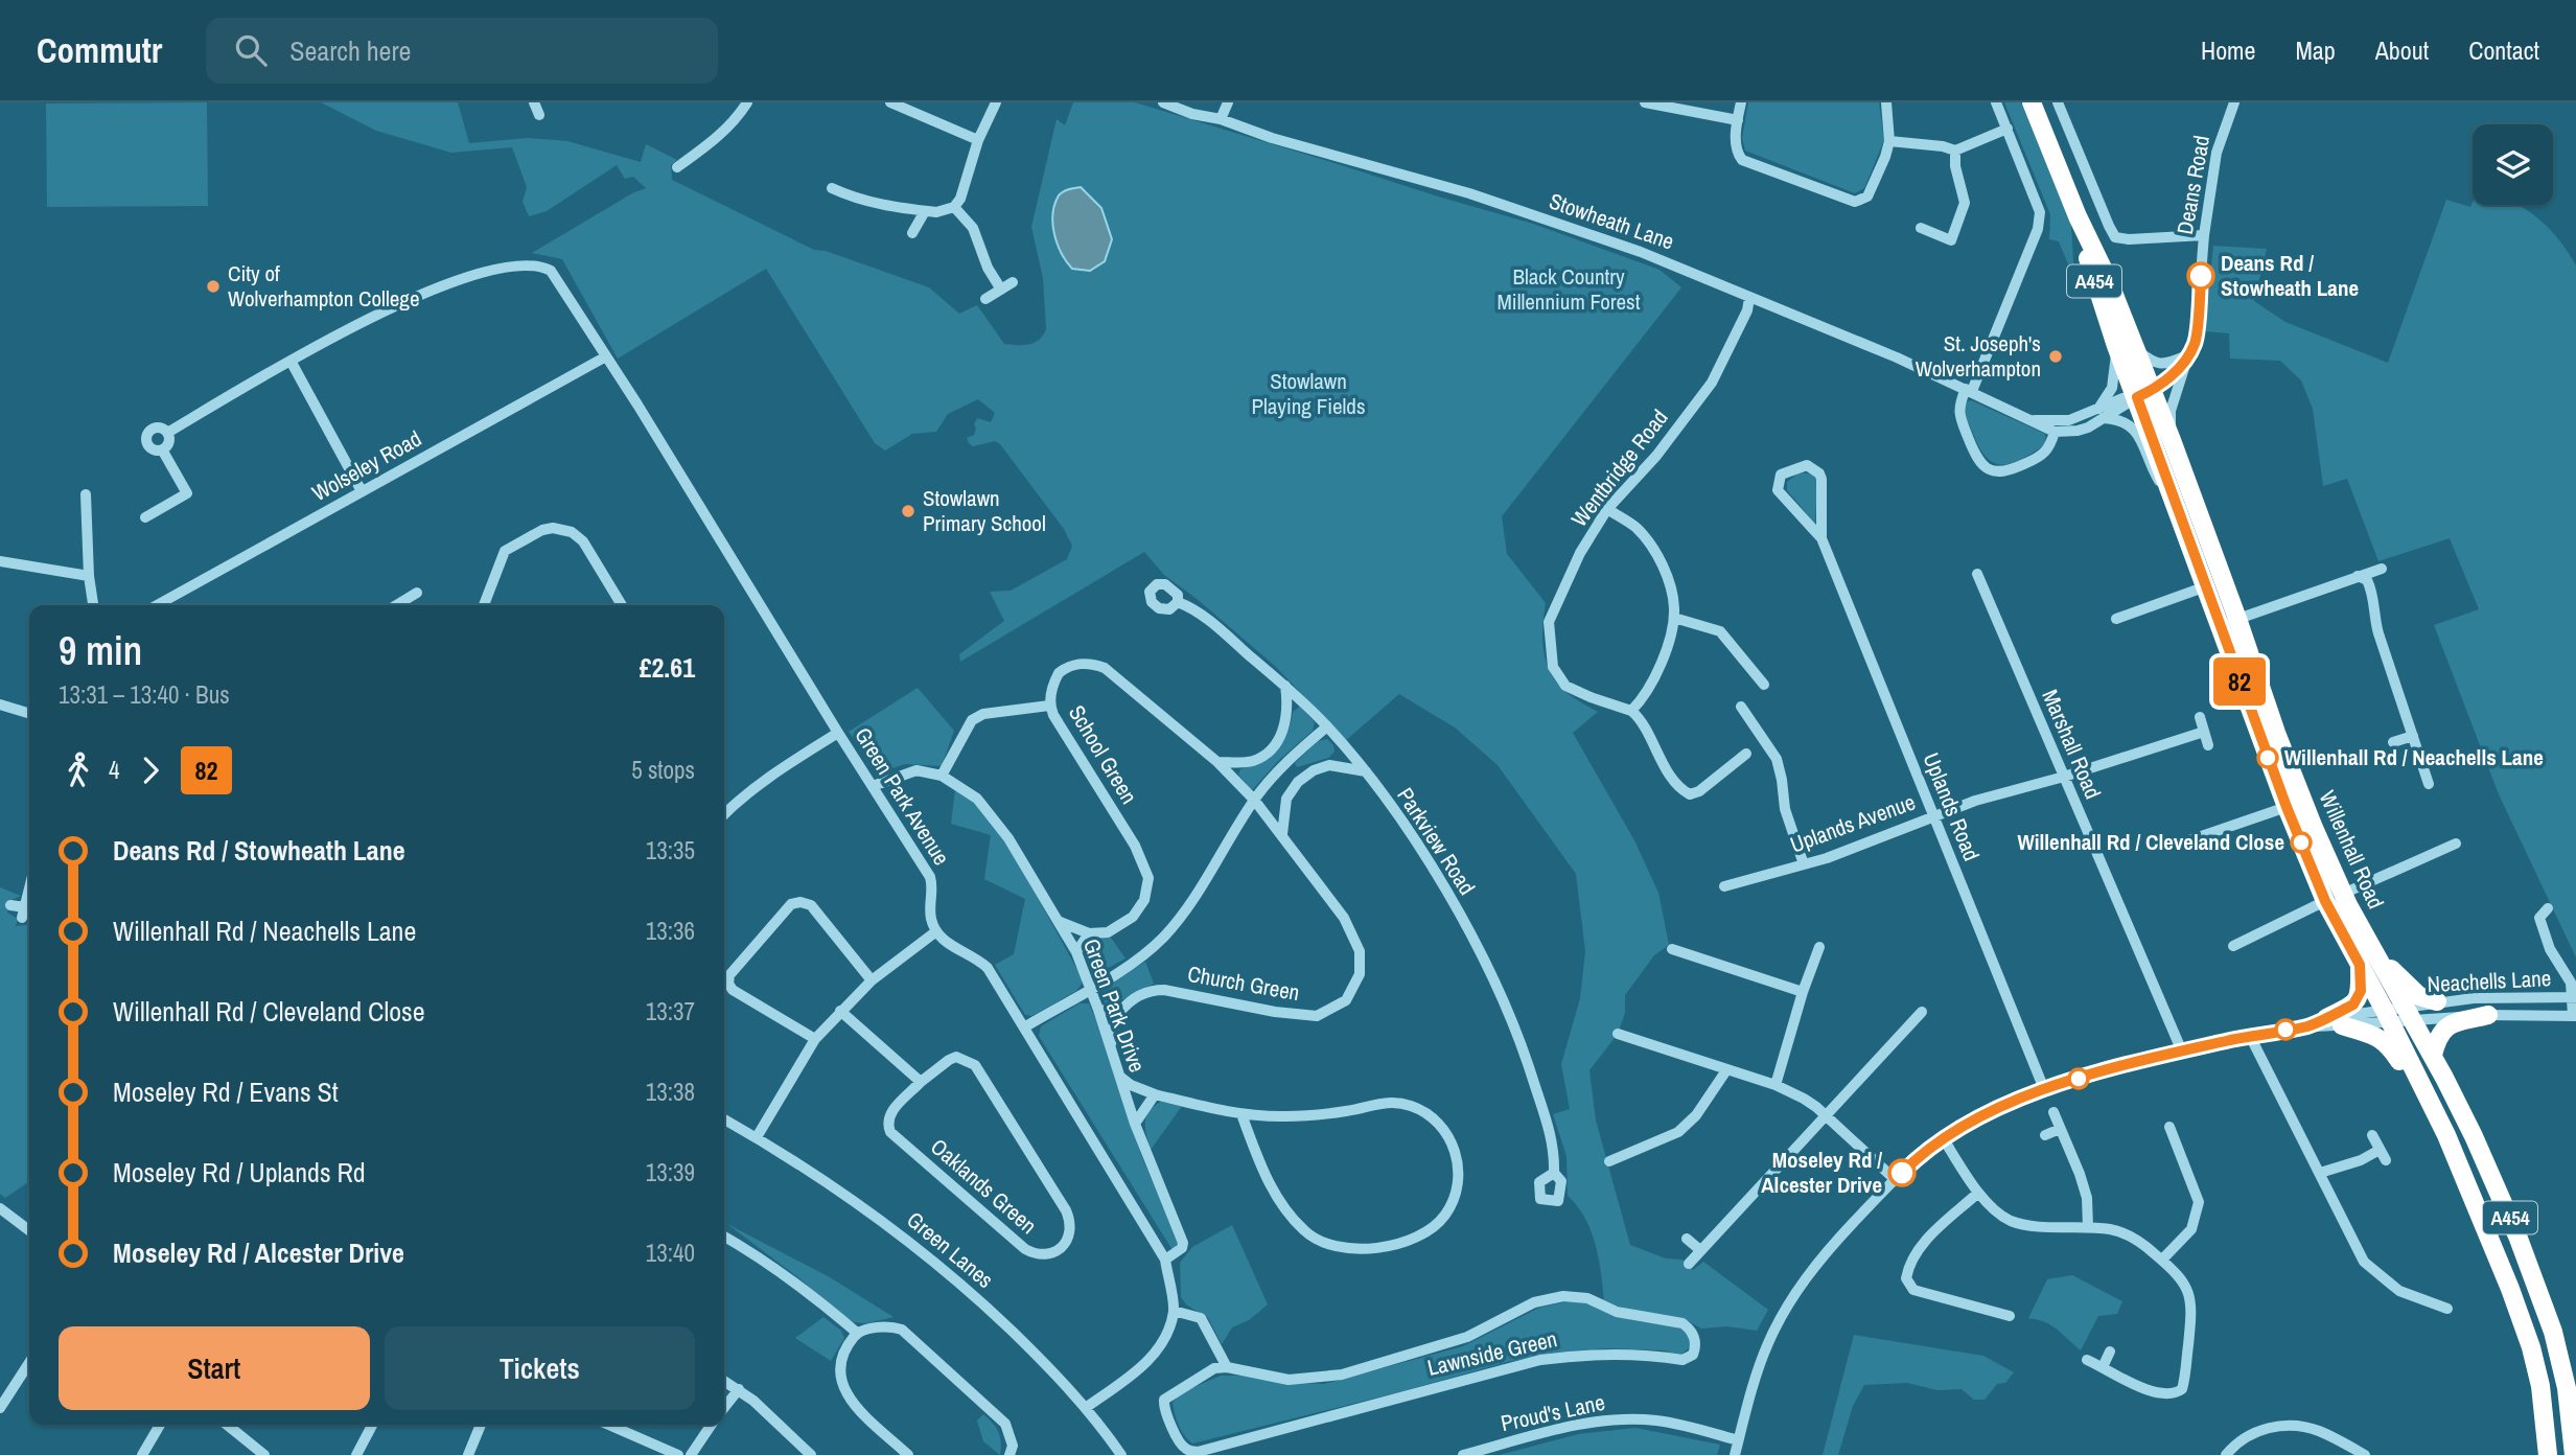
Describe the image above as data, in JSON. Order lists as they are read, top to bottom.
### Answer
{
  "streets": {
    "highway": ["A454", "Willenhall Road"],
    "street": [
      "Deans Road",
      "Stowheath Lane",
      "Wolseley Road",
      "Wentbridge Road",
      "Marshall Road",
      "School Green",
      "Green Park Avenue",
      "Uplands Road",
      "Uplands Avenue",
      "Parkview Road",
      "Neachells Lane",
      "Church Green",
      "Green Park Drive",
      "Oaklands Green",
      "Green Lanes",
      "Lawnside Green",
      "Proud's Lane"
    ]
  },
  "crossings": [
    ["Deans Road", "Stowheath Lane"],
    ["Deans Road", "Willenhall Road"],
    ["Stowheath Lane", "Wentbridge Road"],
    ["Stowheath Lane", "Willenhall Road"],
    ["Wolseley Road", "Green Park Avenue"],
    ["Marshall Road", "Uplands Avenue"],
    ["School Green", "Church Green"],
    ["Green Park Avenue", "Green Park Drive"],
    ["Uplands Road", "Uplands Avenue"],
    ["Willenhall Road", "Neachells Lane"]
  ],
  "parks": ["Black Country Millennium Forest", "Stowlawn Playing Fields"],
  "places": [
    "Deans Rd / Stowheath Lane",
    "City of Wolverhampton College",
    "St. Joseph's Wolverhampton",
    "Stowlawn Primary School",
    "Willenhall Rd / Neachells Lane",
    "Willenhall Rd / Cleveland Close",
    "Moseley Rd / Alcester Drive"
  ],
  "lines": ["bus line 82"],
  "page": {
    "header": "Commutr",
    "search": "Search here",
    "nav": [
      "Home",
      "Map",
      "About",
      "Contact"
    ],
    "on_map": "82",
    "heading": ["9 min", "13:31 – 13:40 · Bus", "£2.61"],
    "legs": ["4", "82", "5 stops"],
    "list": [
      {
        "name": "Deans Rd / Stowheath Lane",
        "value": "13:35"
      },
      {
        "name": "Willenhall Rd / Neachells Lane",
        "value": "13:36"
      },
      {
        "name": "Willenhall Rd / Cleveland Close",
        "value": "13:37"
      },
      {
        "name": "Moseley Rd / Evans St",
        "value": "13:38"
      },
      {
        "name": "Moseley Rd / Uplands Rd",
        "value": "13:39"
      },
      {
        "name": "Moseley Rd / Alcester Drive",
        "value": "13:40"
      }
    ],
    "buttons": ["Start", "Tickets"]
  }
}
